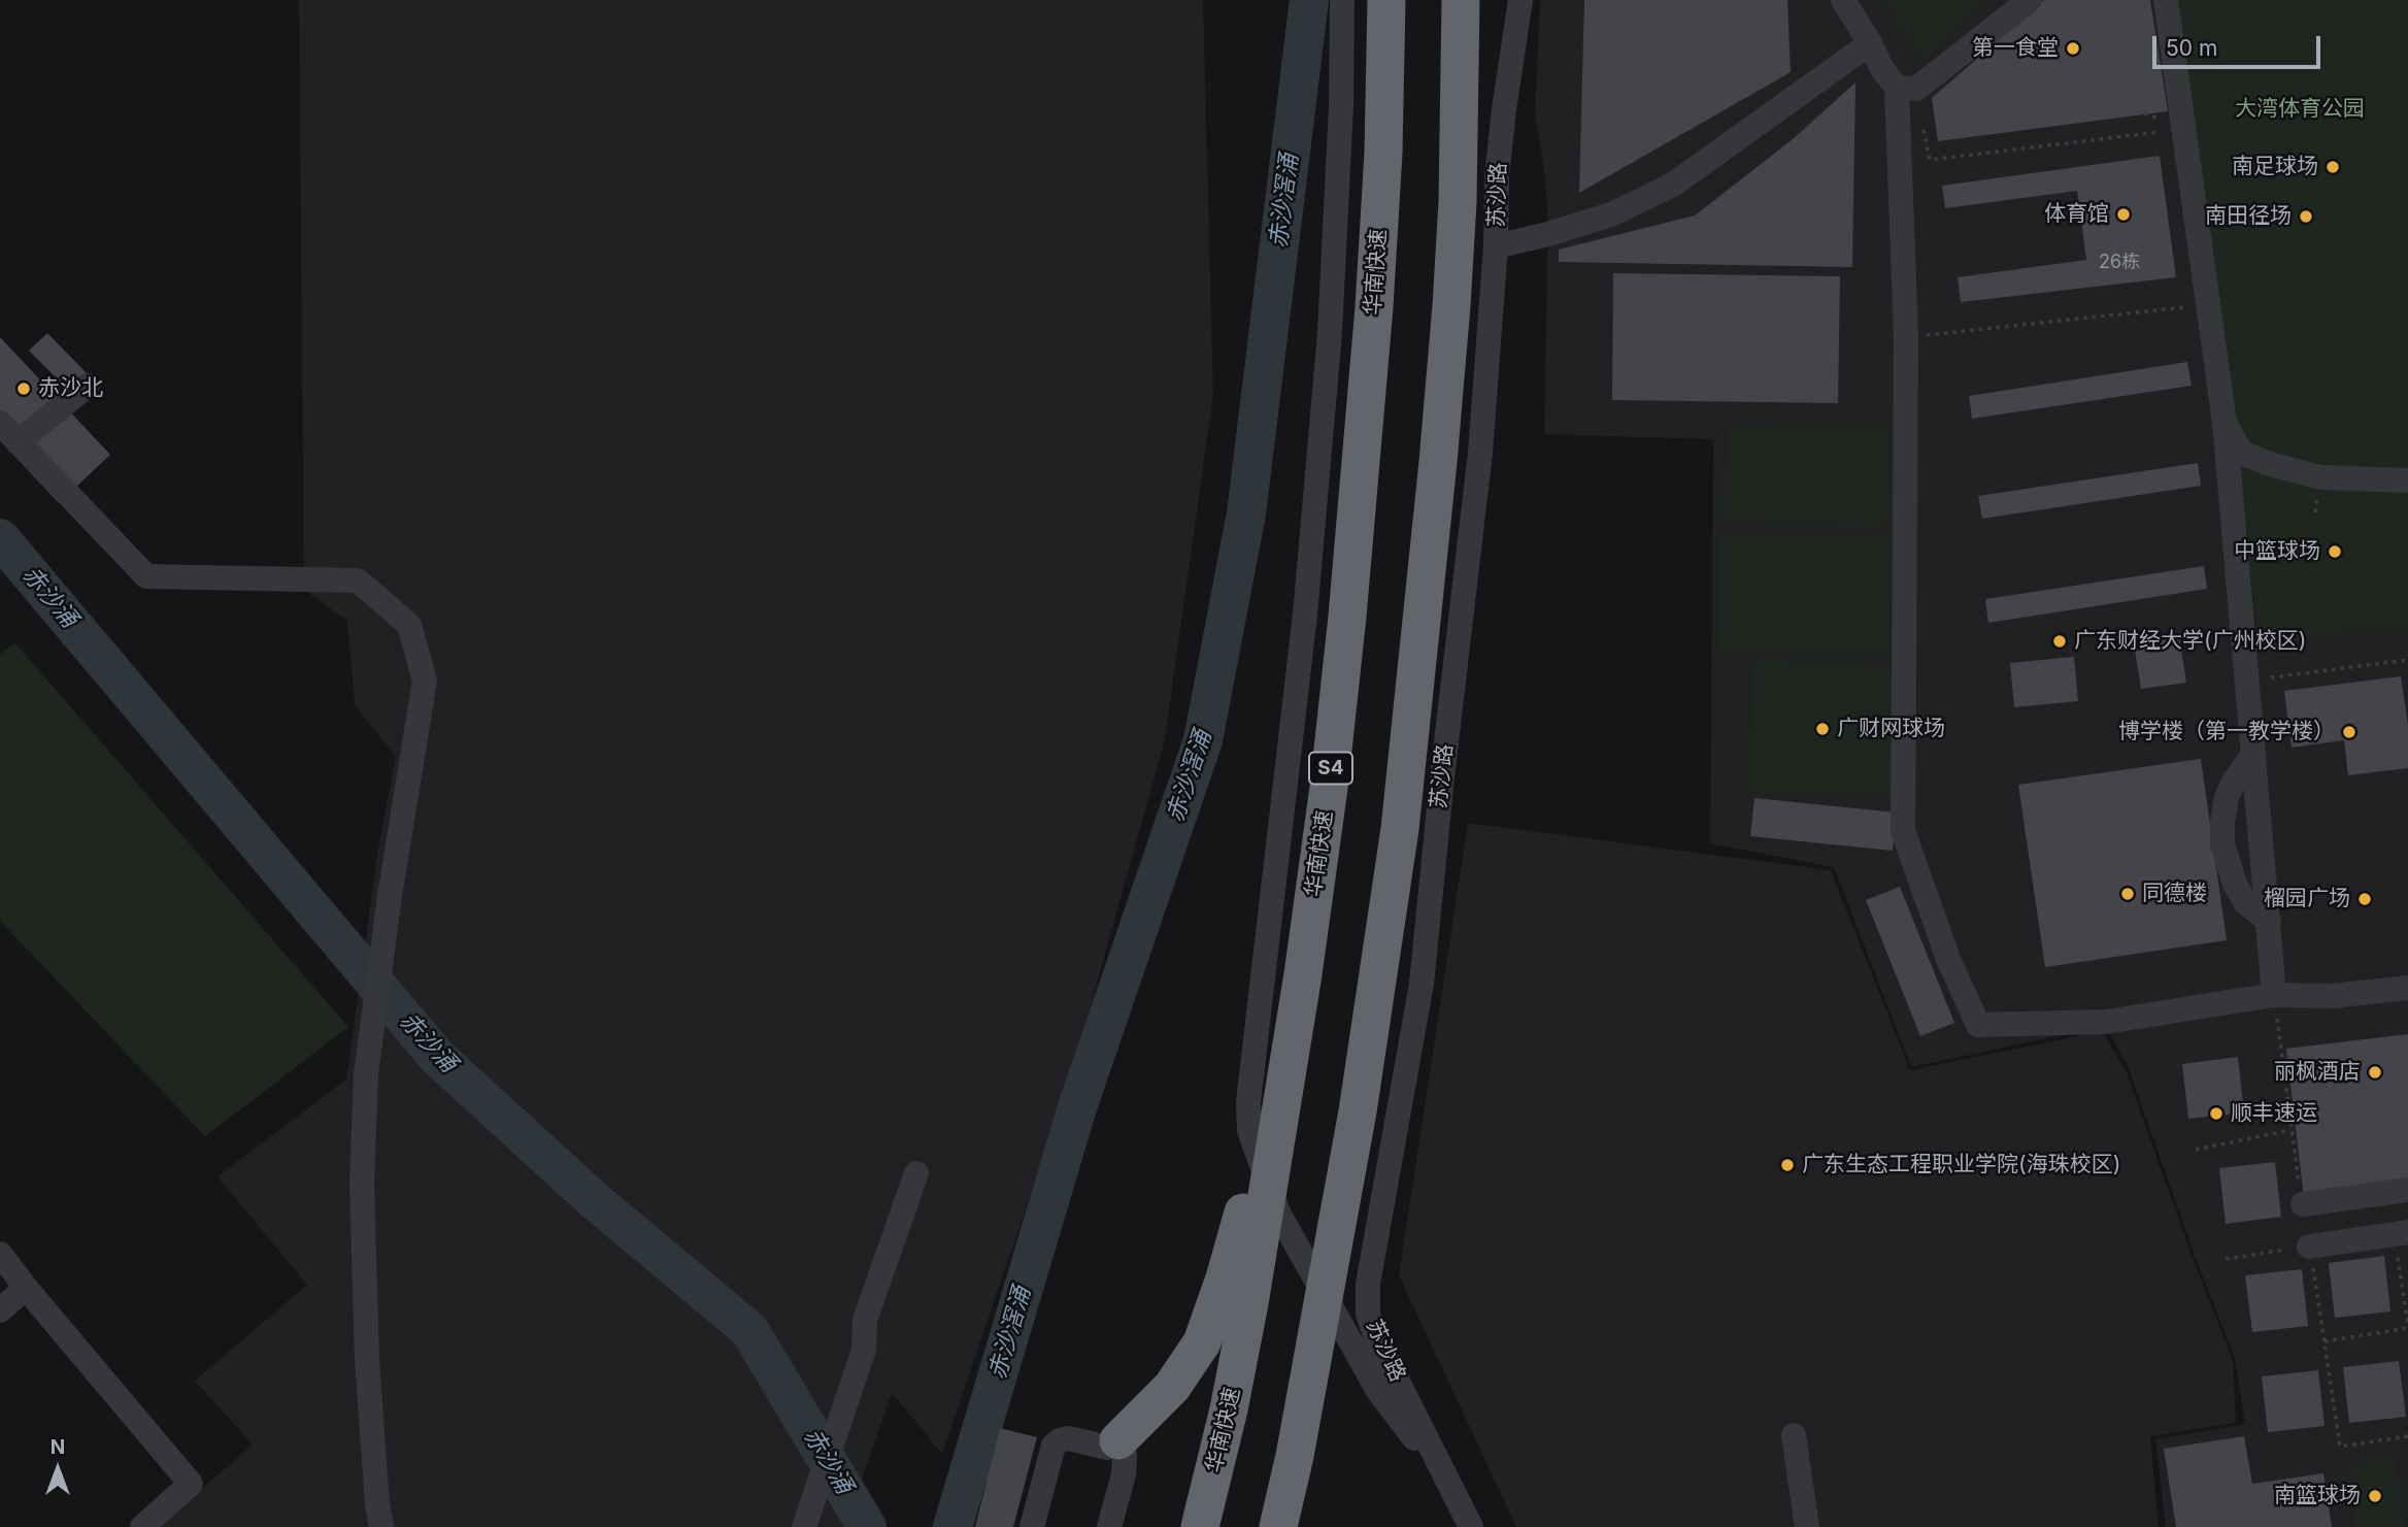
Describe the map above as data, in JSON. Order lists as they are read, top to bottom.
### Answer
{
  "streets": {
    "highway": ["华南快速", "S4"],
    "street": ["苏沙路"]
  },
  "water": ["赤沙滘涌", "赤沙涌"],
  "parks": ["大湾体育公园"],
  "places": [
    "第一食堂",
    "南足球场",
    "体育馆",
    "南田径场",
    "赤沙北",
    "中篮球场",
    "广东财经大学(广州校区)",
    "广财网球场",
    "博学楼（第一教学楼）",
    "同德楼",
    "榴园广场",
    "丽枫酒店",
    "顺丰速运",
    "广东生态工程职业学院(海珠校区)",
    "南篮球场"
  ],
  "house_numbers": ["26栋"],
  "scale_bar": "50 m",
  "north": "top"
}
